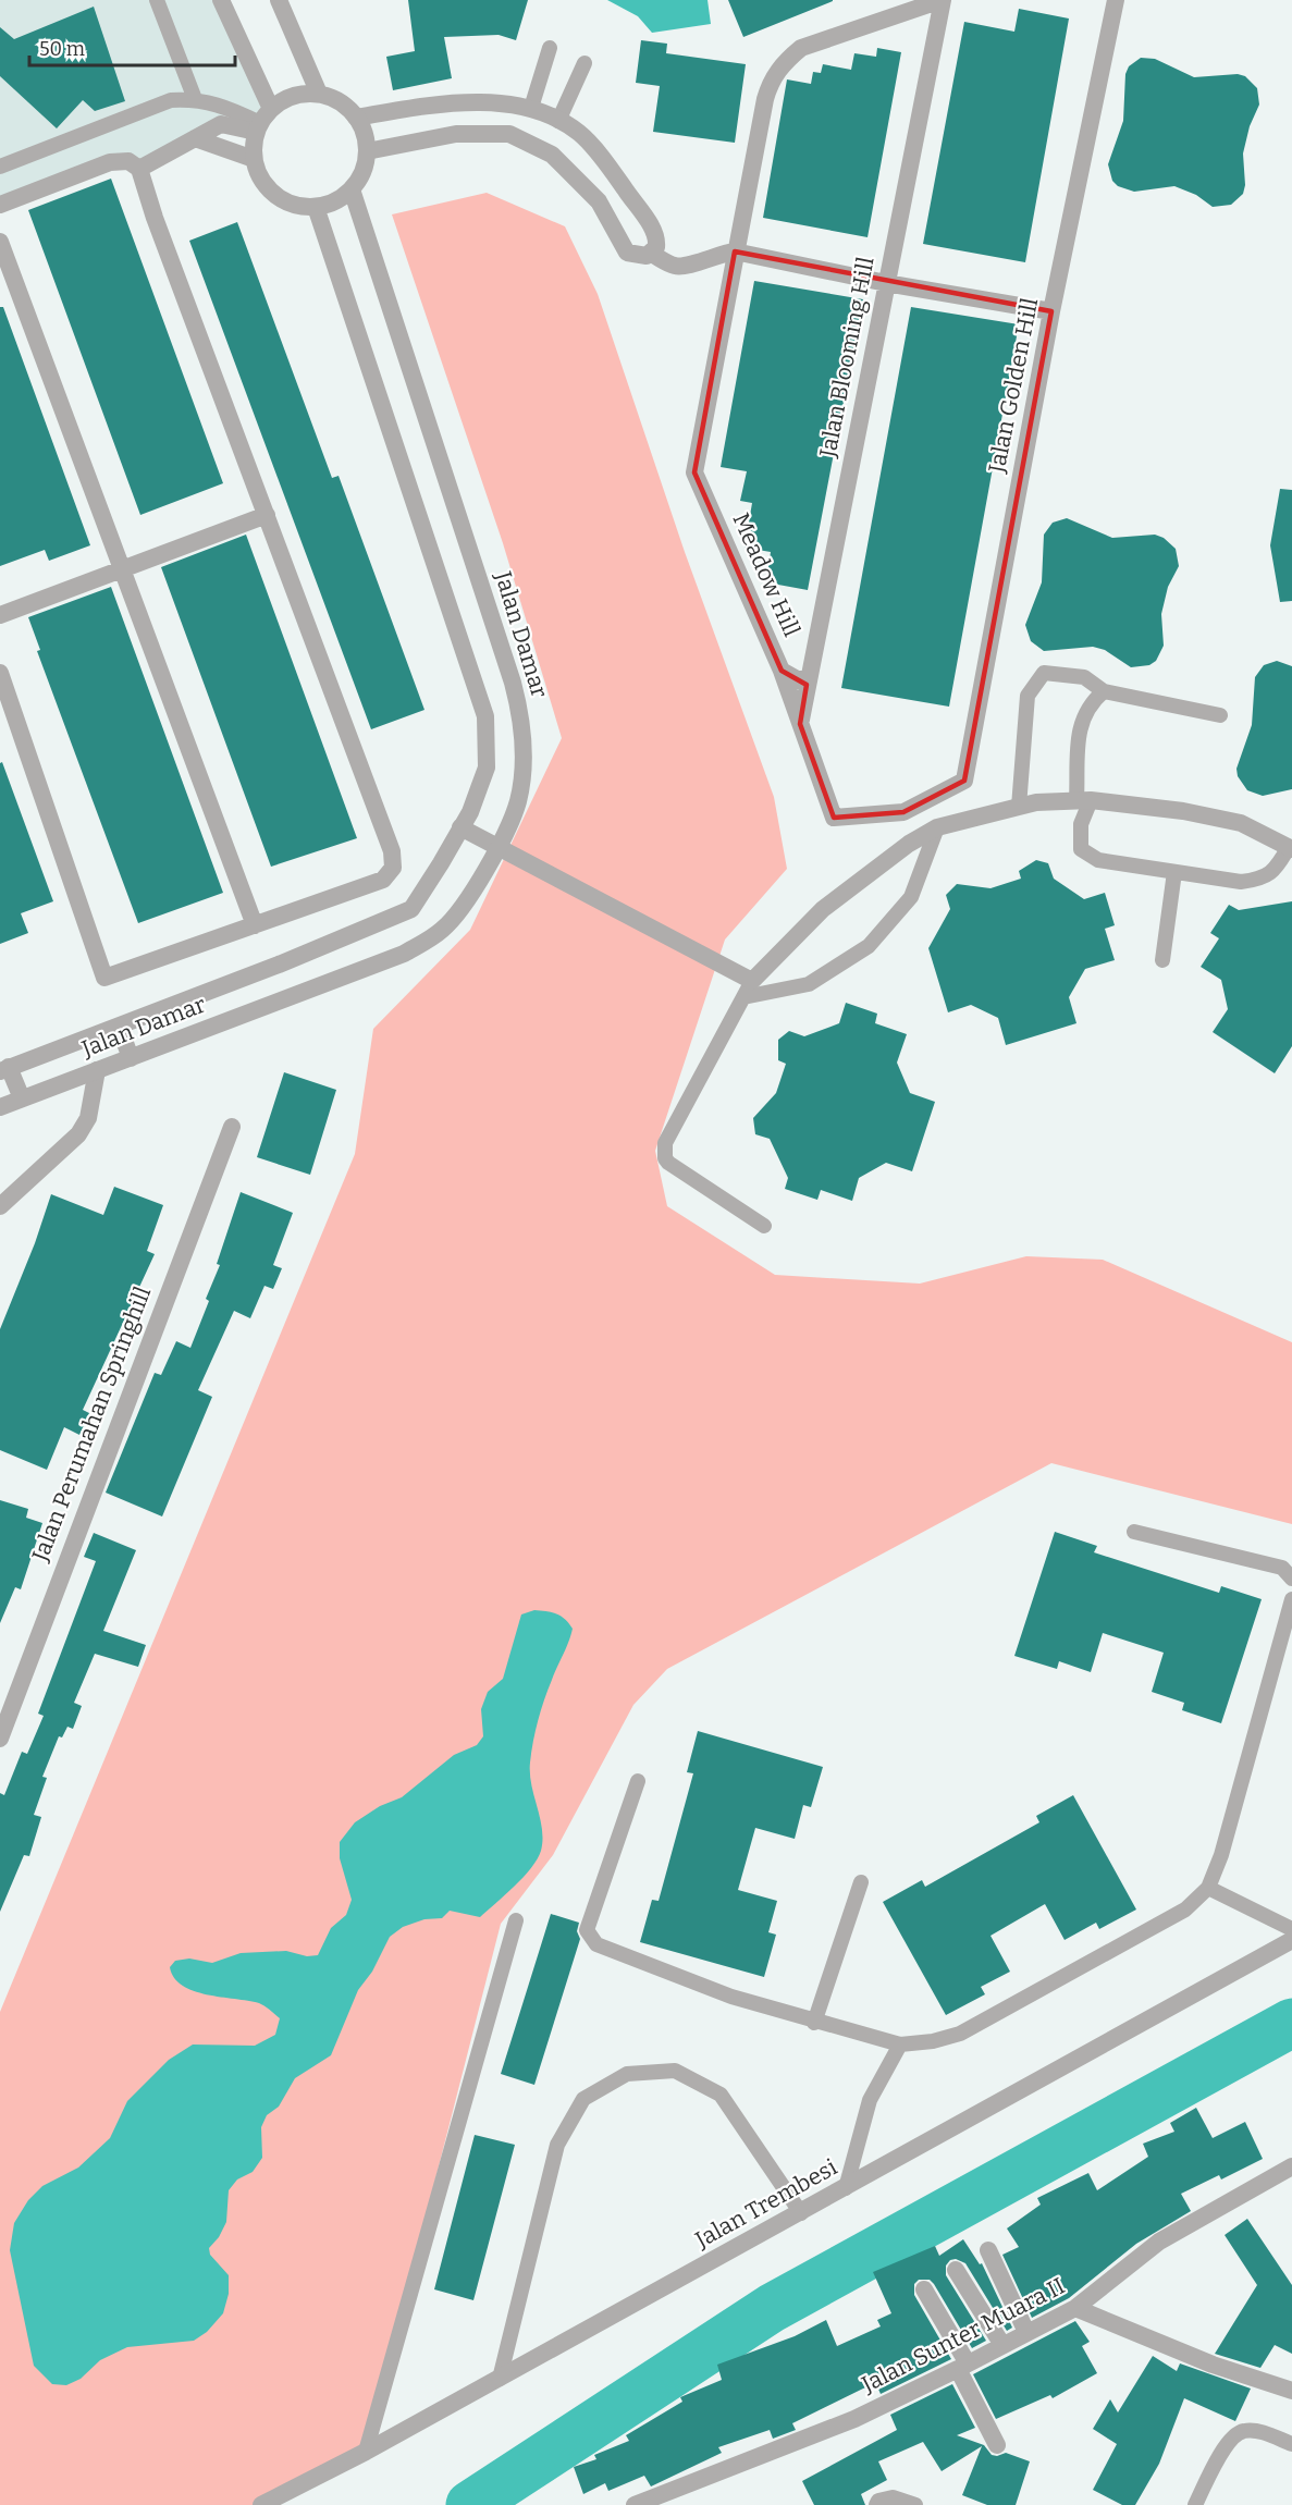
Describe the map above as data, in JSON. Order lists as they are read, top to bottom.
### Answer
{
  "streets": {
    "street": [
      "Jalan Blooming Hill",
      "Jalan Golden Hill",
      "Meadow Hill",
      "Jalan Damar",
      "Jalan Perumahan Springhill",
      "Jalan Trembesi",
      "Jalan Sunter Muara II"
    ]
  },
  "crossings": [
    ["Jalan Blooming Hill", "Jalan Golden Hill"],
    ["Jalan Blooming Hill", "Meadow Hill"]
  ],
  "scale_bar": "50 m"
}
